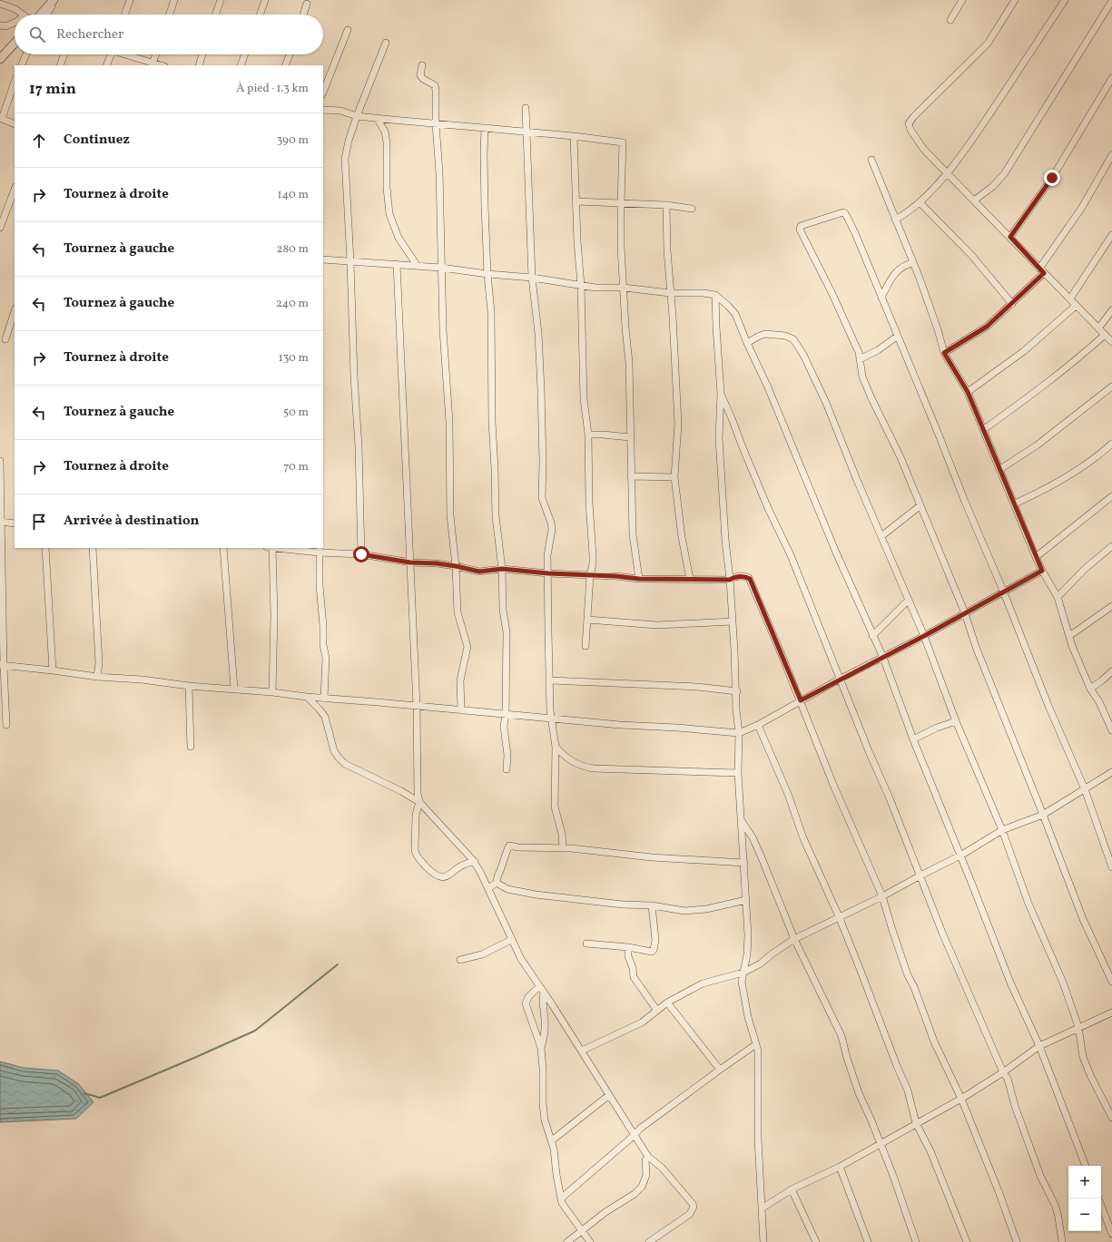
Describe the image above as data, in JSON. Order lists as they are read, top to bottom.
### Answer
{
  "page": {
    "search": "Rechercher",
    "heading": ["17 min", "À pied · 1.3 km"],
    "list": [
      ["Continuez", "390 m"],
      ["Tournez à droite", "140 m"],
      ["Tournez à gauche", "280 m"],
      ["Tournez à gauche", "240 m"],
      ["Tournez à droite", "130 m"],
      ["Tournez à gauche", "50 m"],
      ["Tournez à droite", "70 m"],
      "Arrivée à destination"
    ],
    "map_buttons": ["+", "−"]
  }
}
